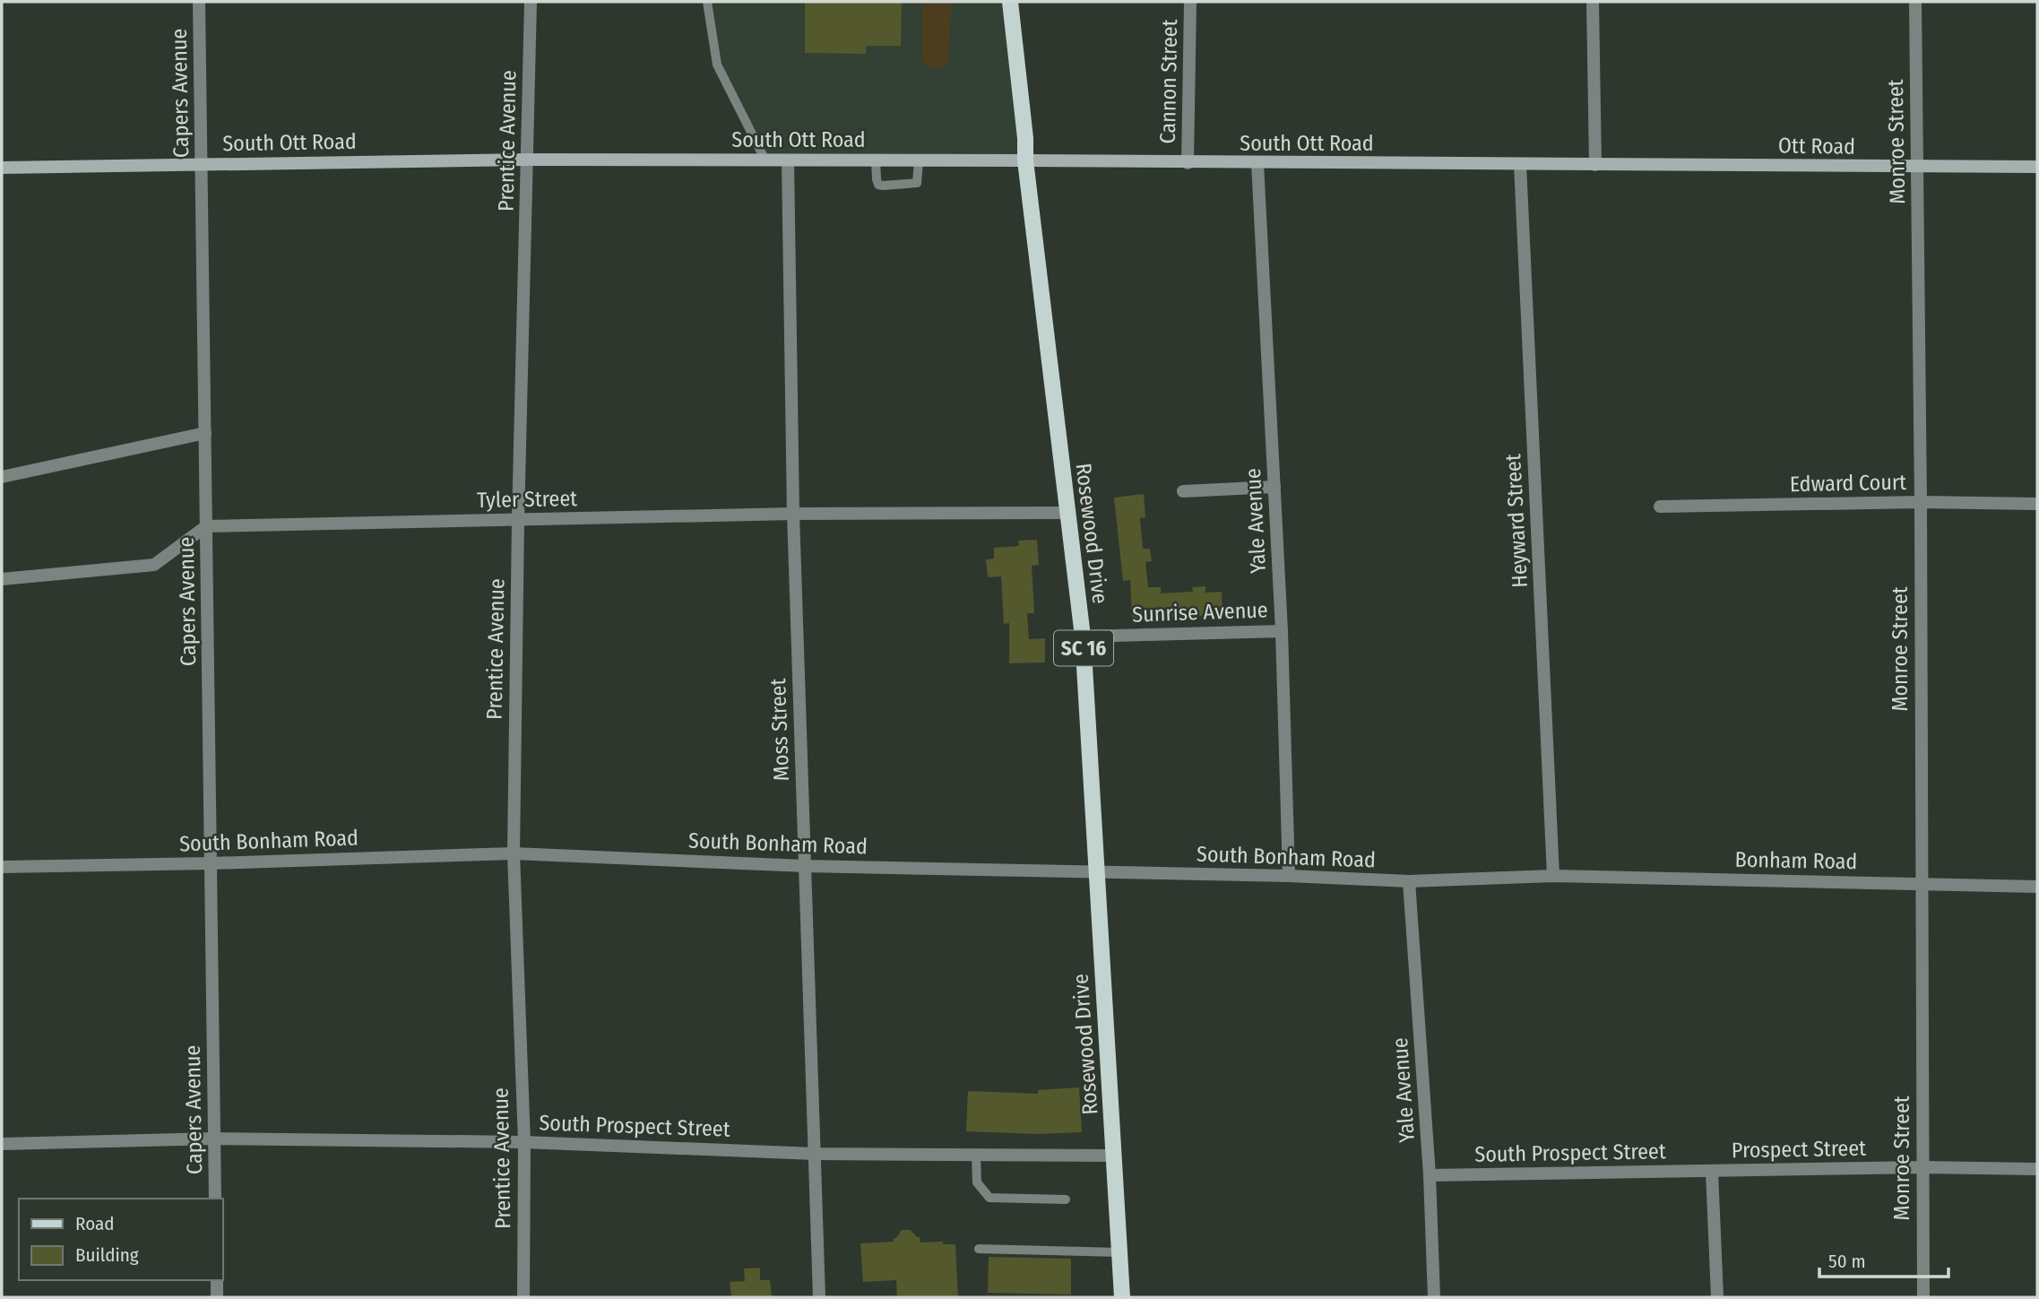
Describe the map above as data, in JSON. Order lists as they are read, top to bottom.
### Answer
{
  "streets": {
    "main road": ["Rosewood Drive", "SC 16"],
    "street": [
      "Cannon Street",
      "Capers Avenue",
      "South Ott Road",
      "Prentice Avenue",
      "Monroe Street",
      "Ott Road",
      "Edward Court",
      "Tyler Street",
      "Yale Avenue",
      "Heyward Street",
      "Sunrise Avenue",
      "Moss Street",
      "South Bonham Road",
      "Bonham Road",
      "South Prospect Street",
      "Prospect Street"
    ]
  },
  "crossings": [
    ["Cannon Street", "South Ott Road"],
    ["Capers Avenue", "South Ott Road"],
    ["Capers Avenue", "Tyler Street"],
    ["Capers Avenue", "South Bonham Road"],
    ["Capers Avenue", "South Prospect Street"],
    ["South Ott Road", "Prentice Avenue"],
    ["South Ott Road", "Ott Road"],
    ["South Ott Road", "Yale Avenue"],
    ["South Ott Road", "Heyward Street"],
    ["South Ott Road", "Rosewood Drive"],
    ["South Ott Road", "Moss Street"],
    ["Prentice Avenue", "Tyler Street"],
    ["Prentice Avenue", "South Bonham Road"],
    ["Prentice Avenue", "South Prospect Street"],
    ["Monroe Street", "Ott Road"],
    ["Monroe Street", "Edward Court"],
    ["Monroe Street", "Bonham Road"],
    ["Monroe Street", "Prospect Street"],
    ["Tyler Street", "Rosewood Drive"],
    ["Tyler Street", "Moss Street"],
    ["Yale Avenue", "Sunrise Avenue"],
    ["Yale Avenue", "South Bonham Road"],
    ["Yale Avenue", "South Prospect Street"],
    ["Heyward Street", "South Bonham Road"],
    ["Heyward Street", "Bonham Road"],
    ["Rosewood Drive", "Sunrise Avenue"],
    ["Rosewood Drive", "South Bonham Road"],
    ["Rosewood Drive", "South Prospect Street"],
    ["Moss Street", "South Bonham Road"],
    ["Moss Street", "South Prospect Street"],
    ["South Bonham Road", "Bonham Road"],
    ["South Prospect Street", "Prospect Street"]
  ],
  "legend": ["Road", "Building"],
  "scale_bar": "50 m"
}
